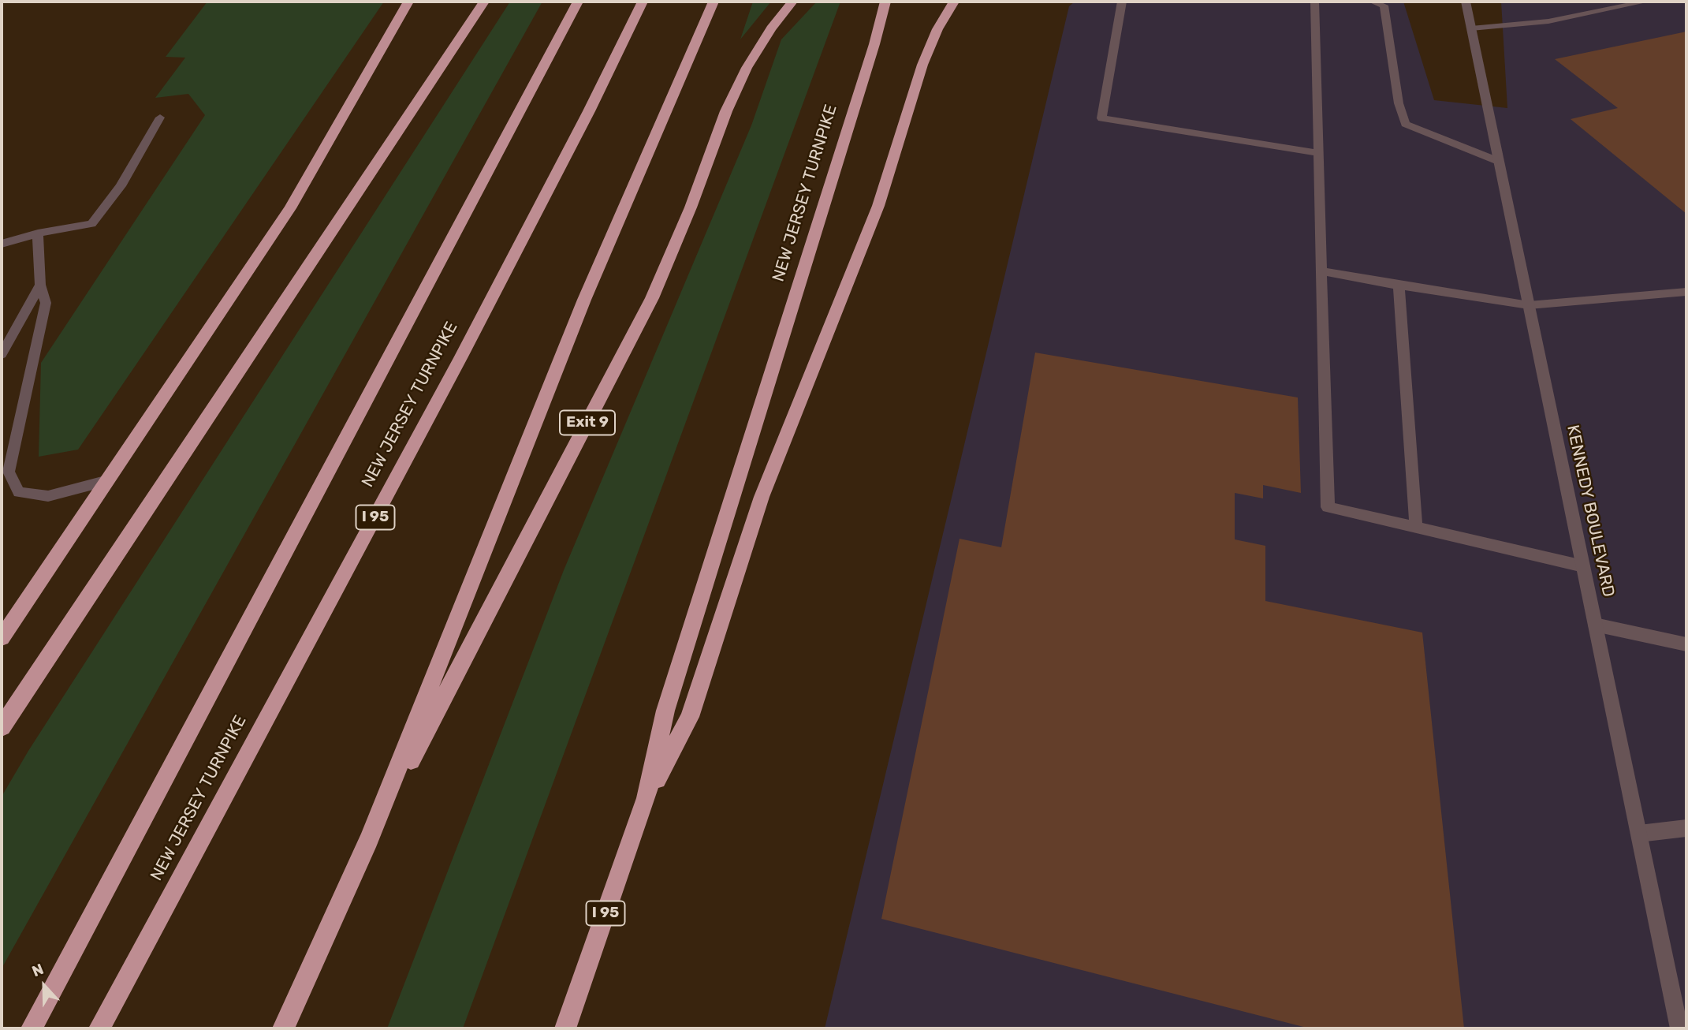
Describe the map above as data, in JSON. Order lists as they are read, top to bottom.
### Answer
{
  "streets": {
    "highway": ["NEW JERSEY TURNPIKE", "Exit 9", "I 95"],
    "street": ["KENNEDY BOULEVARD"]
  },
  "north": "top"
}
